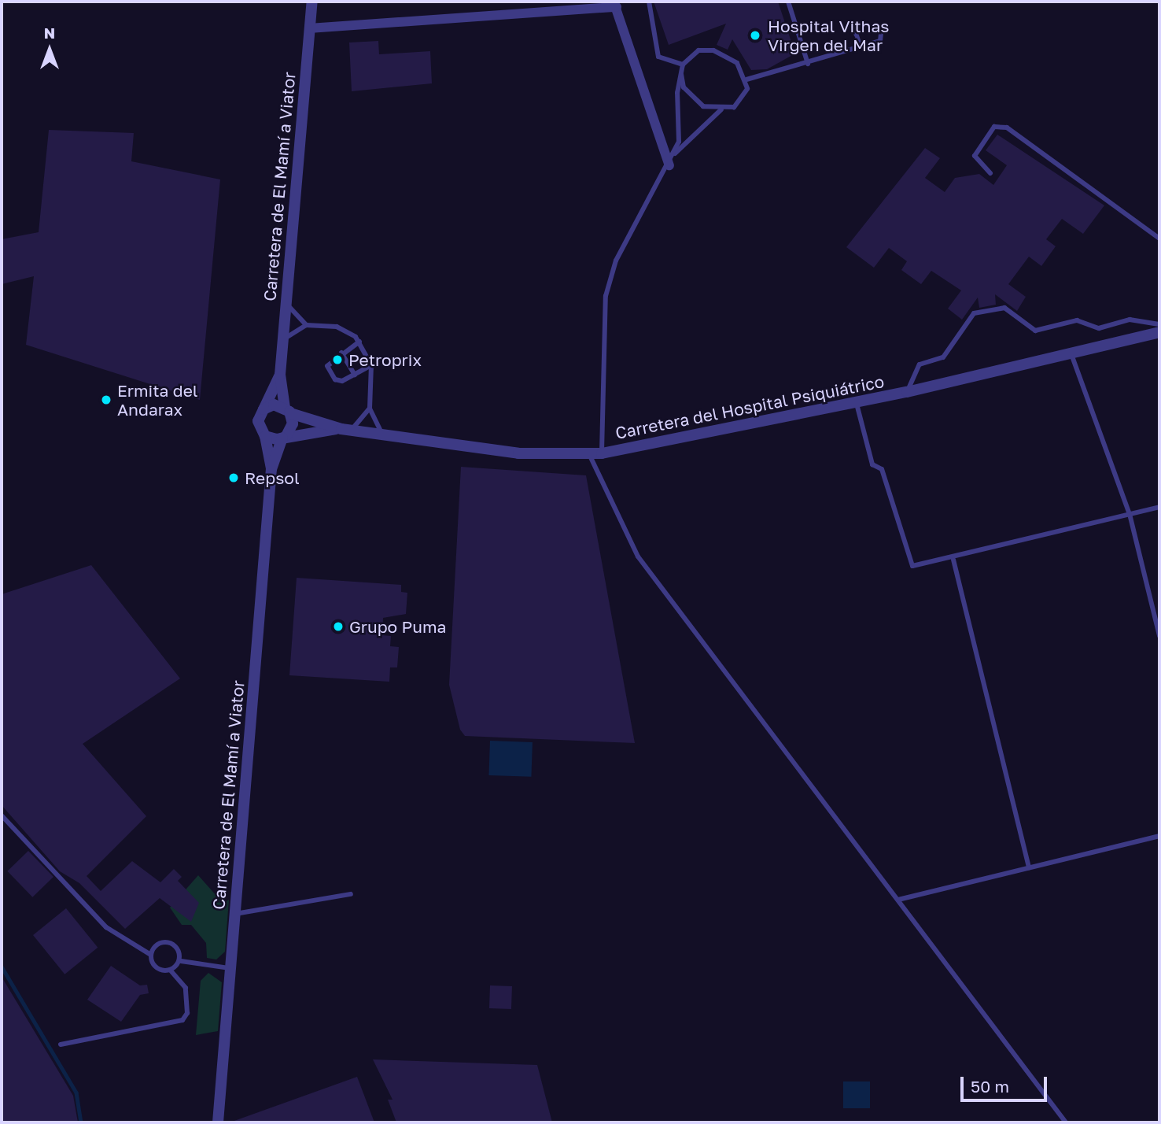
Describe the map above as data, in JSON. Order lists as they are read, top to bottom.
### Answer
{
  "streets": {
    "street": ["Carretera de El Mamí a Viator", "Carretera del Hospital Psiquiátrico"]
  },
  "places": [
    "Hospital Vithas Virgen del Mar",
    "Petroprix",
    "Ermita del Andarax",
    "Repsol",
    "Grupo Puma"
  ],
  "scale_bar": "50 m",
  "north": "top"
}
